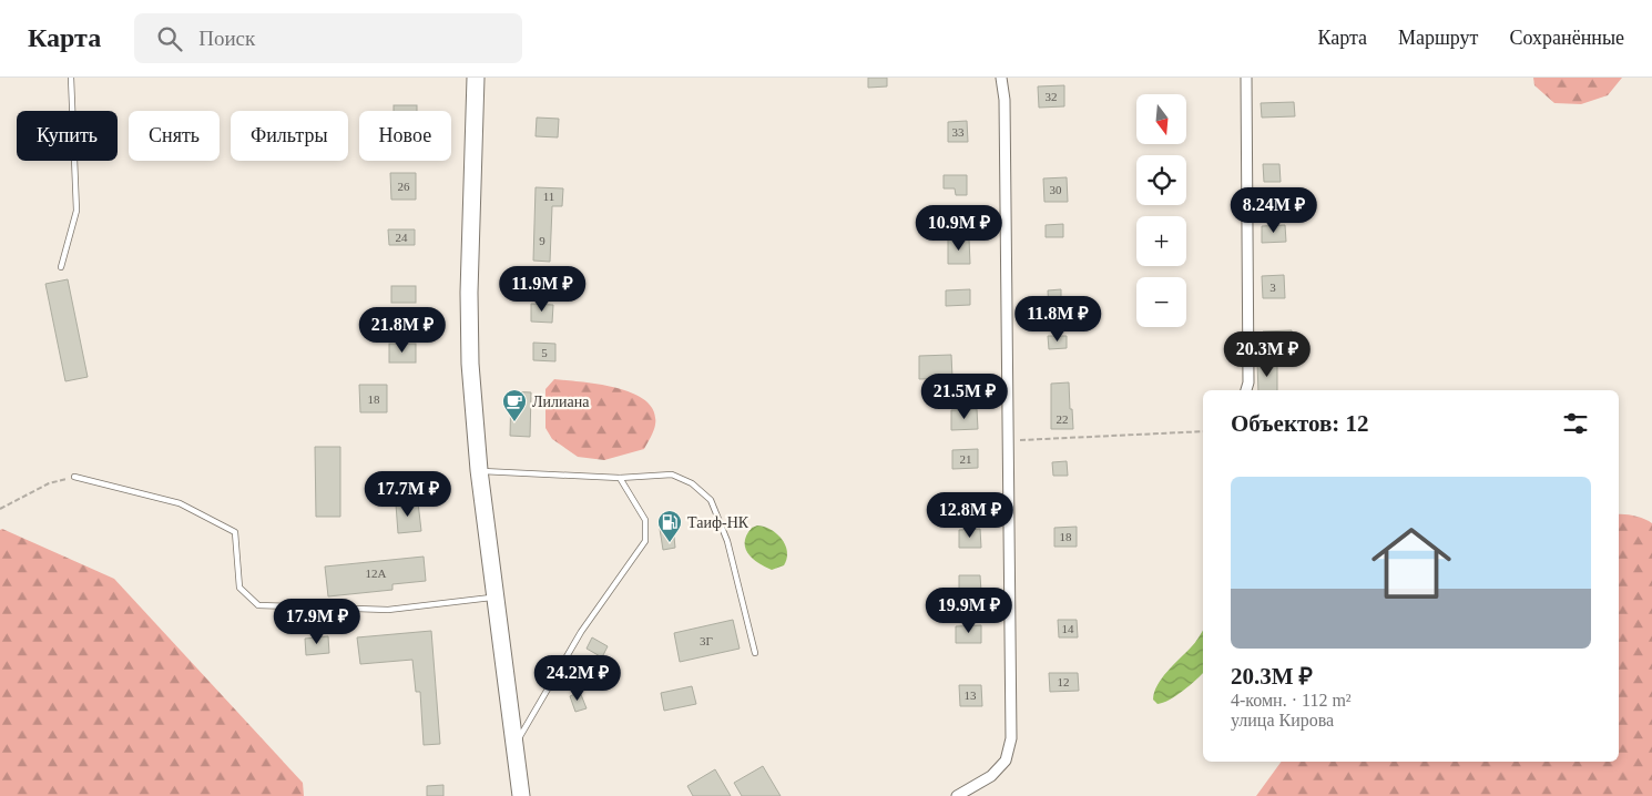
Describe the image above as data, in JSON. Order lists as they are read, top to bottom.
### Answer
{
  "places": {
    "cafe": ["Лилиана"],
    "fuel station": ["Таиф-НК"]
  },
  "house_numbers": [
    "32",
    "33",
    "26",
    "30",
    "11",
    "24",
    "9",
    "3",
    "5",
    "18",
    "22",
    "21",
    "18",
    "12А",
    "14",
    "3Г",
    "12",
    "13"
  ],
  "north": "bottom",
  "page": {
    "header": "Карта",
    "search": "Поиск",
    "nav": ["Карта", "Маршрут", "Сохранённые"],
    "map_buttons": ["+", "−"],
    "chip": [
      "Купить",
      "Снять",
      "Фильтры",
      "Новое"
    ],
    "price": [
      "8.24M ₽",
      "10.9M ₽",
      "11.9M ₽",
      "11.8M ₽",
      "21.8M ₽",
      "20.3M ₽",
      "21.5M ₽",
      "17.7M ₽",
      "12.8M ₽",
      "19.9M ₽",
      "17.9M ₽",
      "24.2M ₽"
    ],
    "heading": "Объектов: 12",
    "list": [
      {
        "name": "20.3M ₽",
        "note": "4-комн. · 112 m² · улица Кирова"
      }
    ]
  }
}
